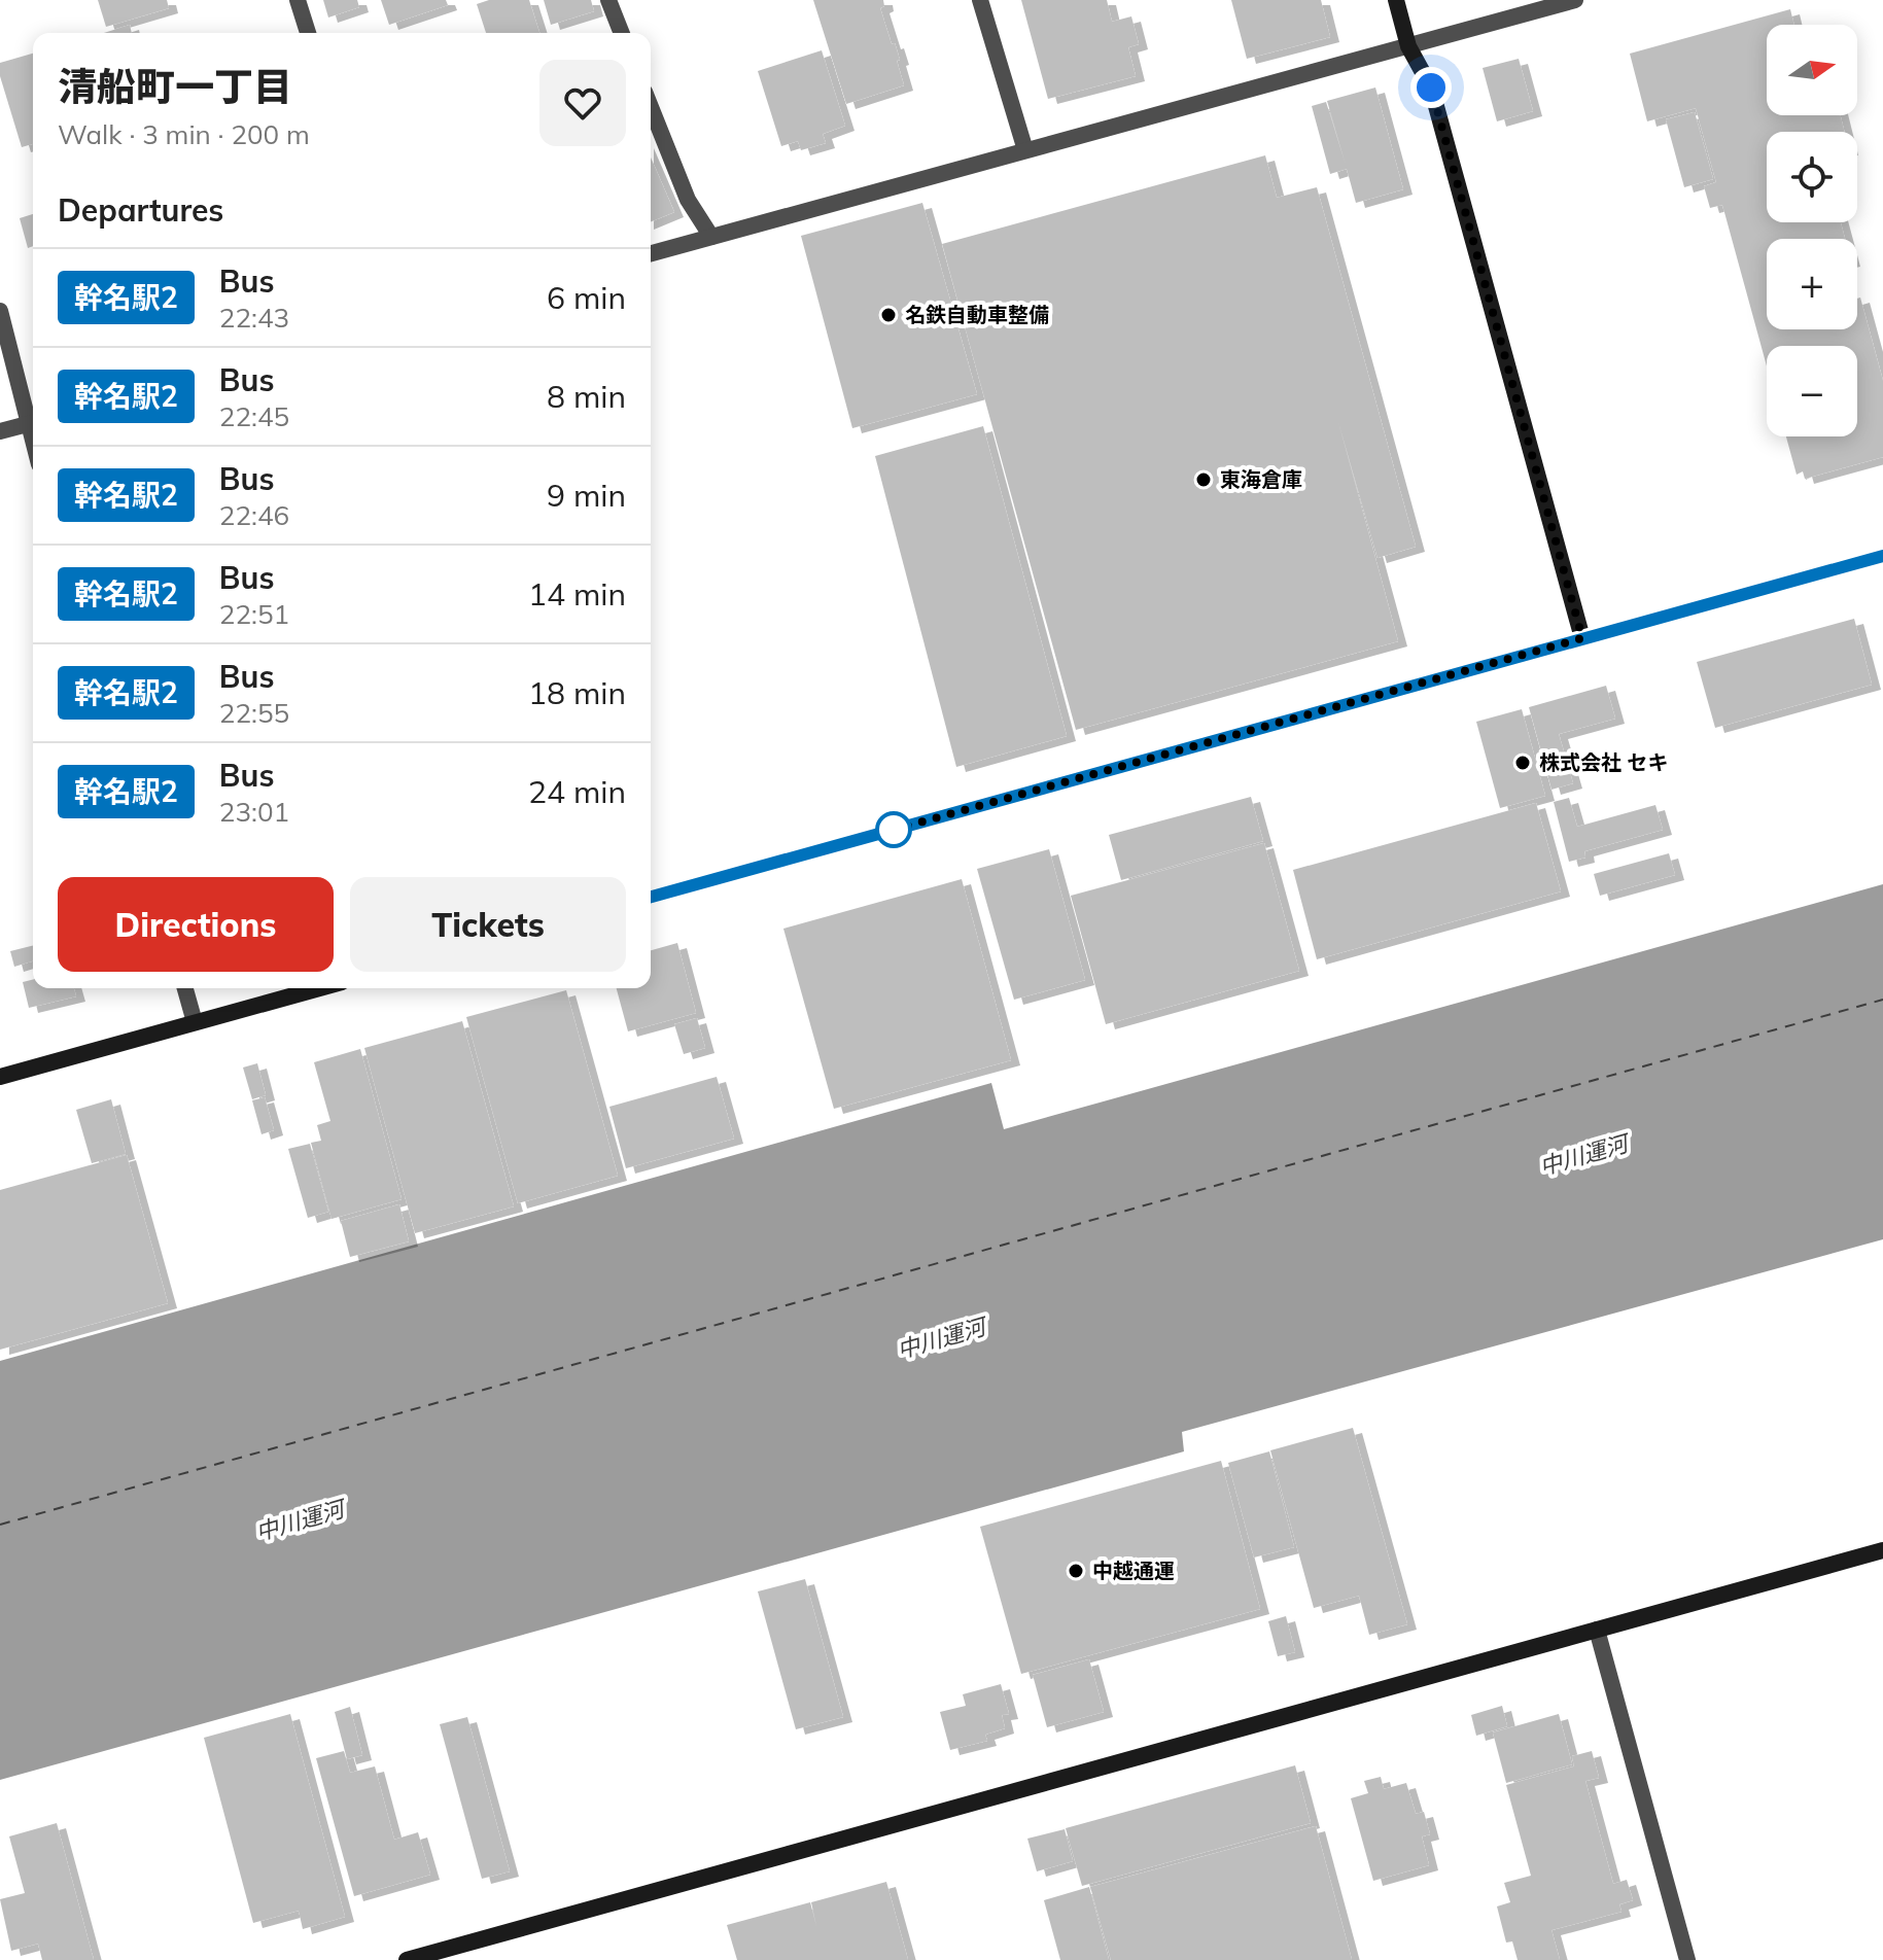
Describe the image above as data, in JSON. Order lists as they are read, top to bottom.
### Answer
{
  "water": ["中川運河"],
  "places": [
    "名鉄自動車整備",
    "東海倉庫",
    "株式会社 セキ",
    "中越通運"
  ],
  "lines": ["bus line 幹名駅2"],
  "north": "right",
  "page": {
    "map_buttons": ["+", "−"],
    "heading": [
      ["清船町一丁目", "Walk · 3 min · 200 m"],
      "Departures"
    ],
    "list": [
      {
        "mark": "幹名駅2",
        "name": "Bus",
        "note": "22:43",
        "value": "6 min"
      },
      {
        "mark": "幹名駅2",
        "name": "Bus",
        "note": "22:45",
        "value": "8 min"
      },
      {
        "mark": "幹名駅2",
        "name": "Bus",
        "note": "22:46",
        "value": "9 min"
      },
      {
        "mark": "幹名駅2",
        "name": "Bus",
        "note": "22:51",
        "value": "14 min"
      },
      {
        "mark": "幹名駅2",
        "name": "Bus",
        "note": "22:55",
        "value": "18 min"
      },
      {
        "mark": "幹名駅2",
        "name": "Bus",
        "note": "23:01",
        "value": "24 min"
      }
    ],
    "buttons": ["Directions", "Tickets"]
  }
}
